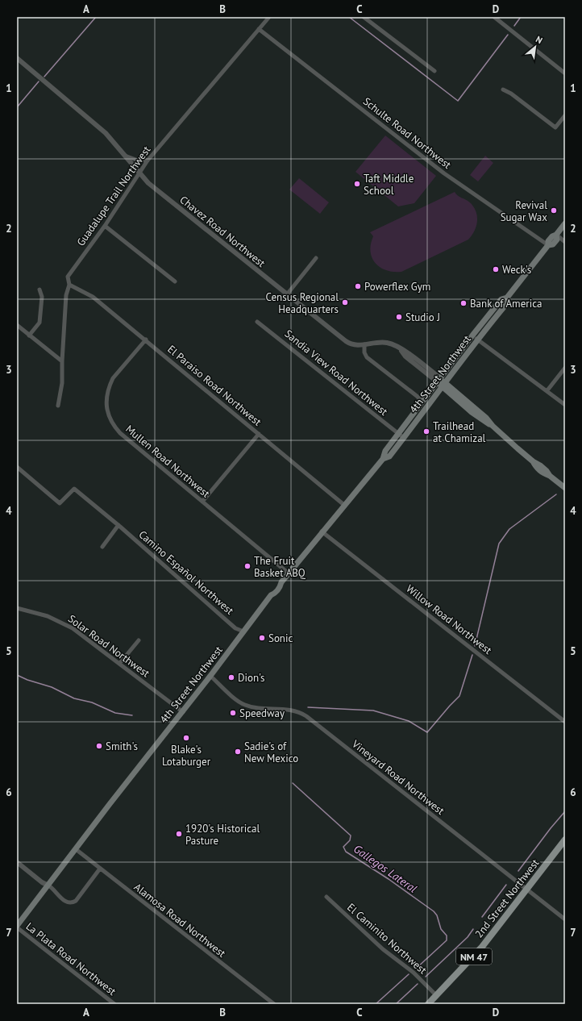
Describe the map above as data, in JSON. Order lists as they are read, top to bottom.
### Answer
{
  "streets": {
    "main road": ["4th Street Northwest", "2nd Street Northwest", "NM 47"],
    "street": [
      "Schulte Road Northwest",
      "Guadalupe Trail Northwest",
      "Chavez Road Northwest",
      "Sandia View Road Northwest",
      "El Paraiso Road Northwest",
      "Mullen Road Northwest",
      "Camino Español Northwest",
      "Willow Road Northwest",
      "Solar Road Northwest",
      "Vineyard Road Northwest",
      "Alamosa Road Northwest",
      "El Caminito Northwest",
      "La Plata Road Northwest"
    ]
  },
  "crossings": [
    ["Schulte Road Northwest", "Guadalupe Trail Northwest"],
    ["Schulte Road Northwest", "4th Street Northwest"],
    ["Guadalupe Trail Northwest", "Chavez Road Northwest"],
    ["Guadalupe Trail Northwest", "El Paraiso Road Northwest"],
    ["Chavez Road Northwest", "4th Street Northwest"],
    ["Sandia View Road Northwest", "4th Street Northwest"],
    ["4th Street Northwest", "El Paraiso Road Northwest"],
    ["4th Street Northwest", "Mullen Road Northwest"],
    ["4th Street Northwest", "Camino Español Northwest"],
    ["4th Street Northwest", "Willow Road Northwest"],
    ["4th Street Northwest", "Solar Road Northwest"],
    ["4th Street Northwest", "Vineyard Road Northwest"],
    ["4th Street Northwest", "Alamosa Road Northwest"],
    ["4th Street Northwest", "La Plata Road Northwest"],
    ["El Paraiso Road Northwest", "Mullen Road Northwest"],
    ["Vineyard Road Northwest", "2nd Street Northwest"],
    ["2nd Street Northwest", "El Caminito Northwest"]
  ],
  "water": ["Gallegos Lateral"],
  "places": [
    "Taft Middle School",
    "Revival Sugar Wax",
    "Weck's",
    "Powerflex Gym",
    "Census Regional Headquarters",
    "Bank of America",
    "Studio J",
    "Trailhead at Chamizal",
    "The Fruit Basket ABQ",
    "Sonic",
    "Dion's",
    "Speedway",
    "Blake's Lotaburger",
    "Smith's",
    "Sadie's of New Mexico",
    "1920's Historical Pasture"
  ],
  "north": "top right",
  "grid": {
    "columns": [
      "A",
      "B",
      "C",
      "D"
    ],
    "rows": [
      "1",
      "2",
      "3",
      "4",
      "5",
      "6",
      "7"
    ]
  }
}
